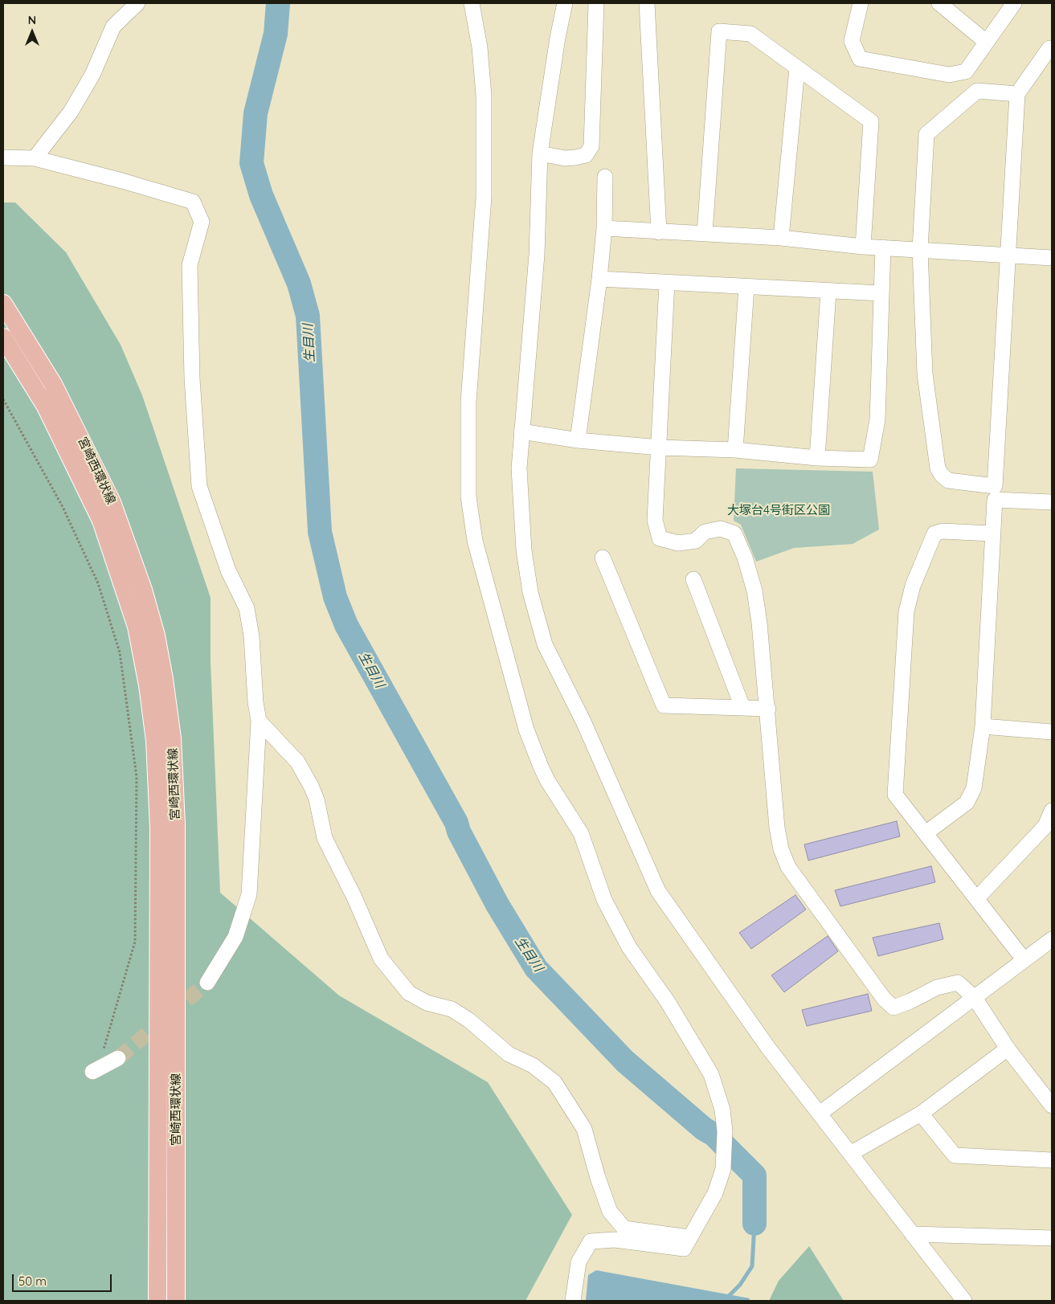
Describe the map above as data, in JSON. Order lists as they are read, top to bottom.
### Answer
{
  "streets": {
    "main road": ["宮崎西環状線"]
  },
  "water": ["生目川"],
  "parks": ["大塚台4号街区公園"],
  "scale_bar": "50 m",
  "north": "top"
}
